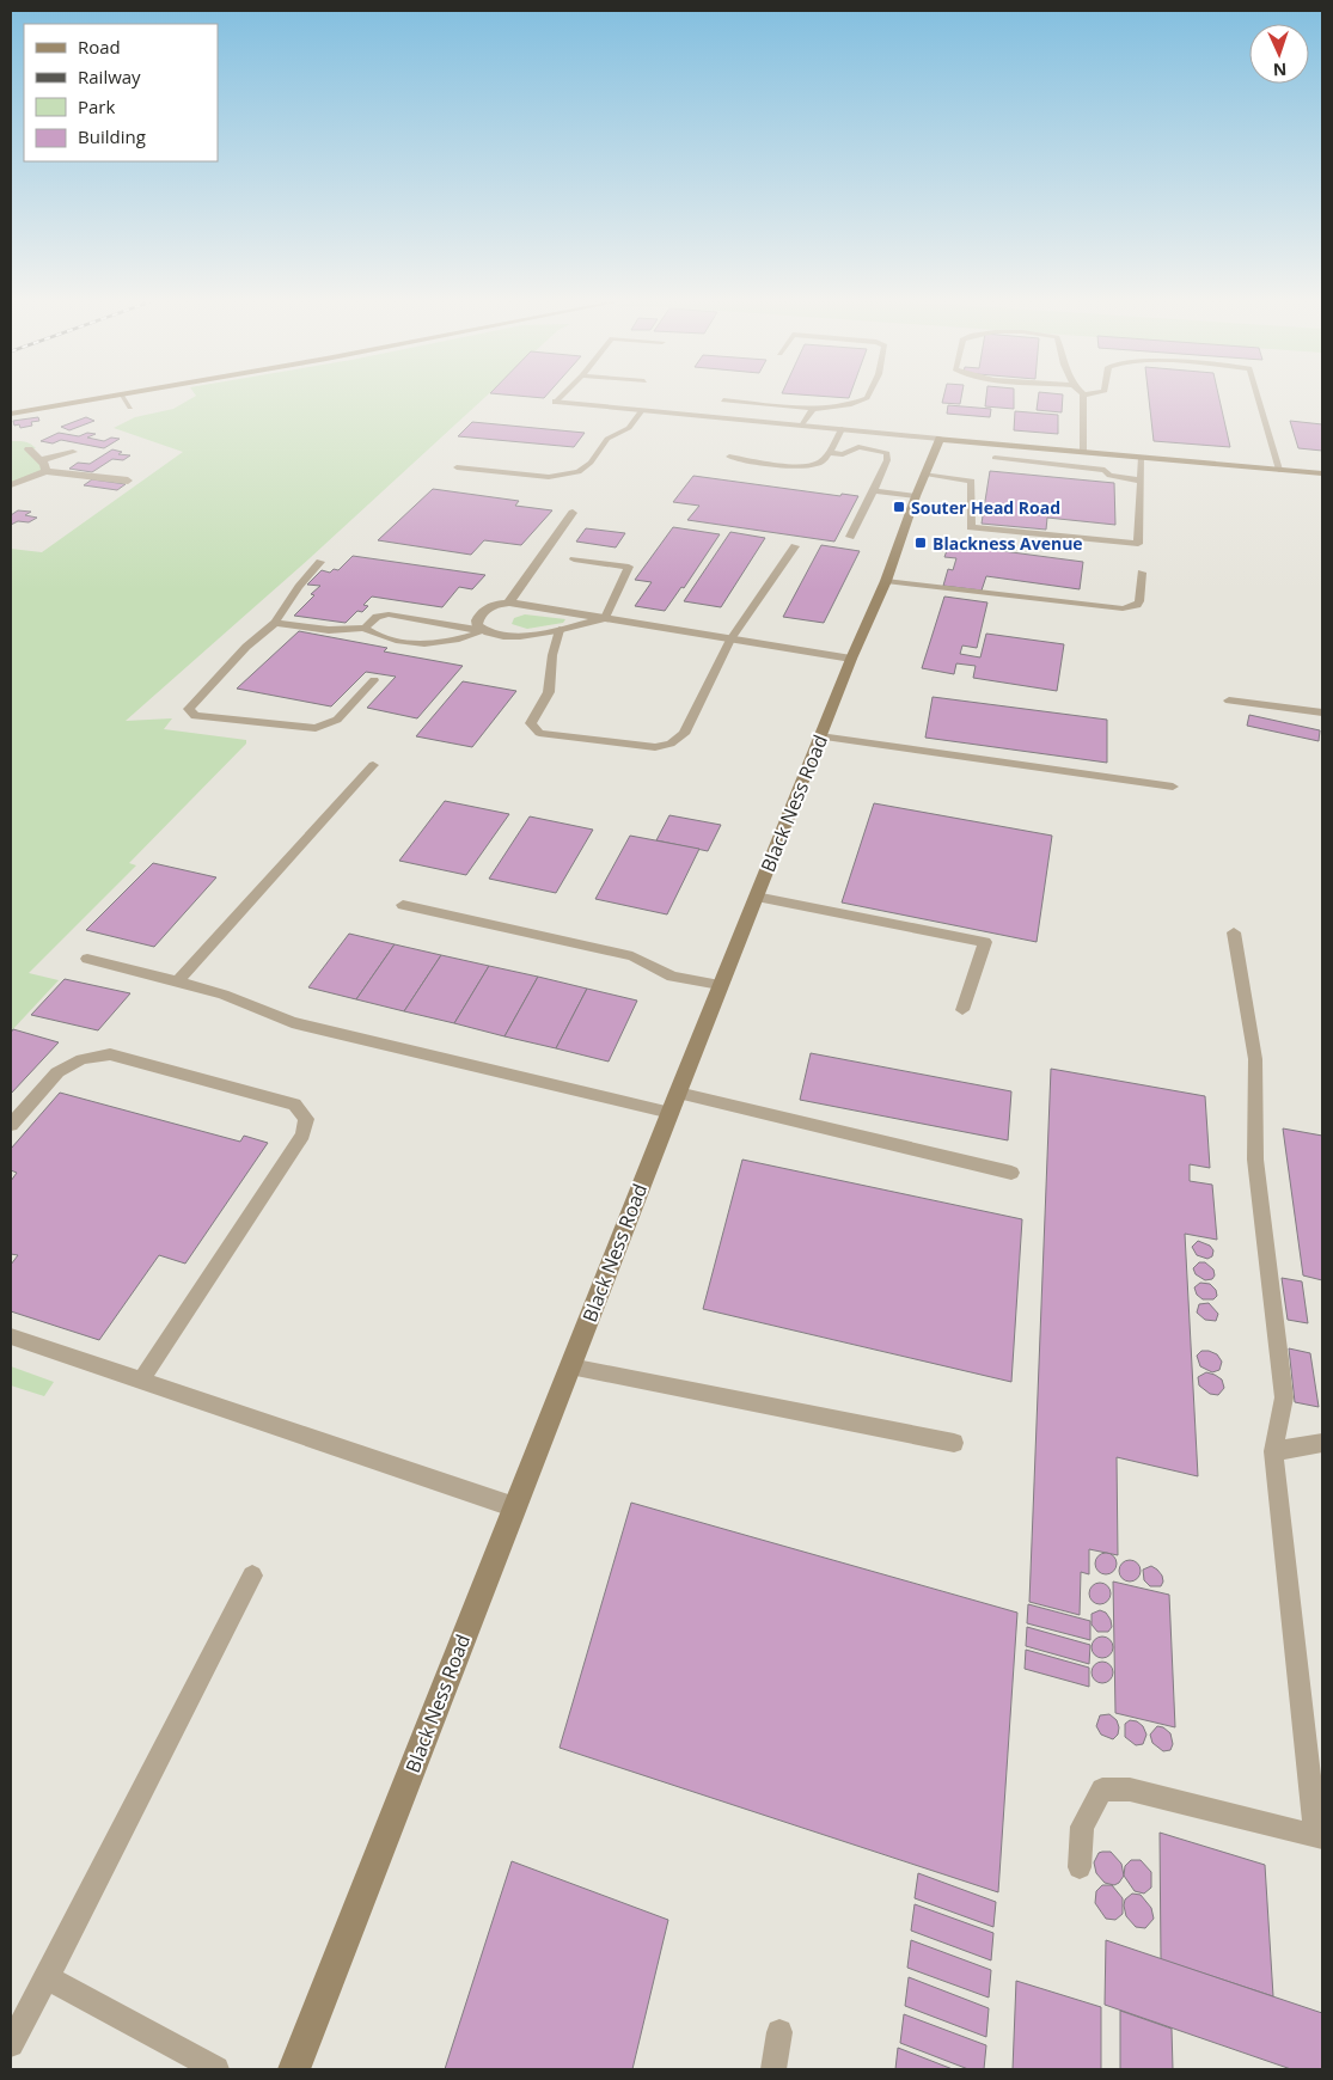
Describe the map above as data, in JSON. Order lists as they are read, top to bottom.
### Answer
{
  "streets": {
    "street": ["Black Ness Road"]
  },
  "places": {
    "transit": ["Souter Head Road", "Blackness Avenue"]
  },
  "legend": [
    "Road",
    "Railway",
    "Park",
    "Building"
  ],
  "north": "bottom"
}
